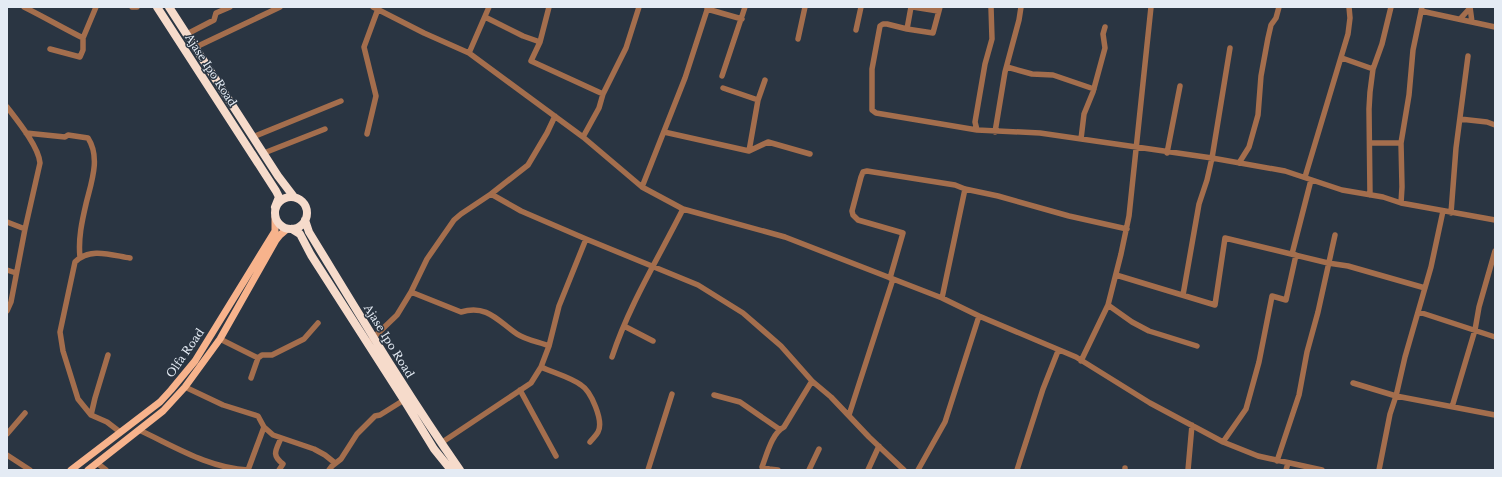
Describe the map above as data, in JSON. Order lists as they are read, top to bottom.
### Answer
{
  "streets": {
    "highway": ["Ajase Ipo Road"],
    "main road": ["Olfa Road"]
  },
  "crossings": [
    ["Ajase Ipo Road", "Olfa Road"]
  ]
}
